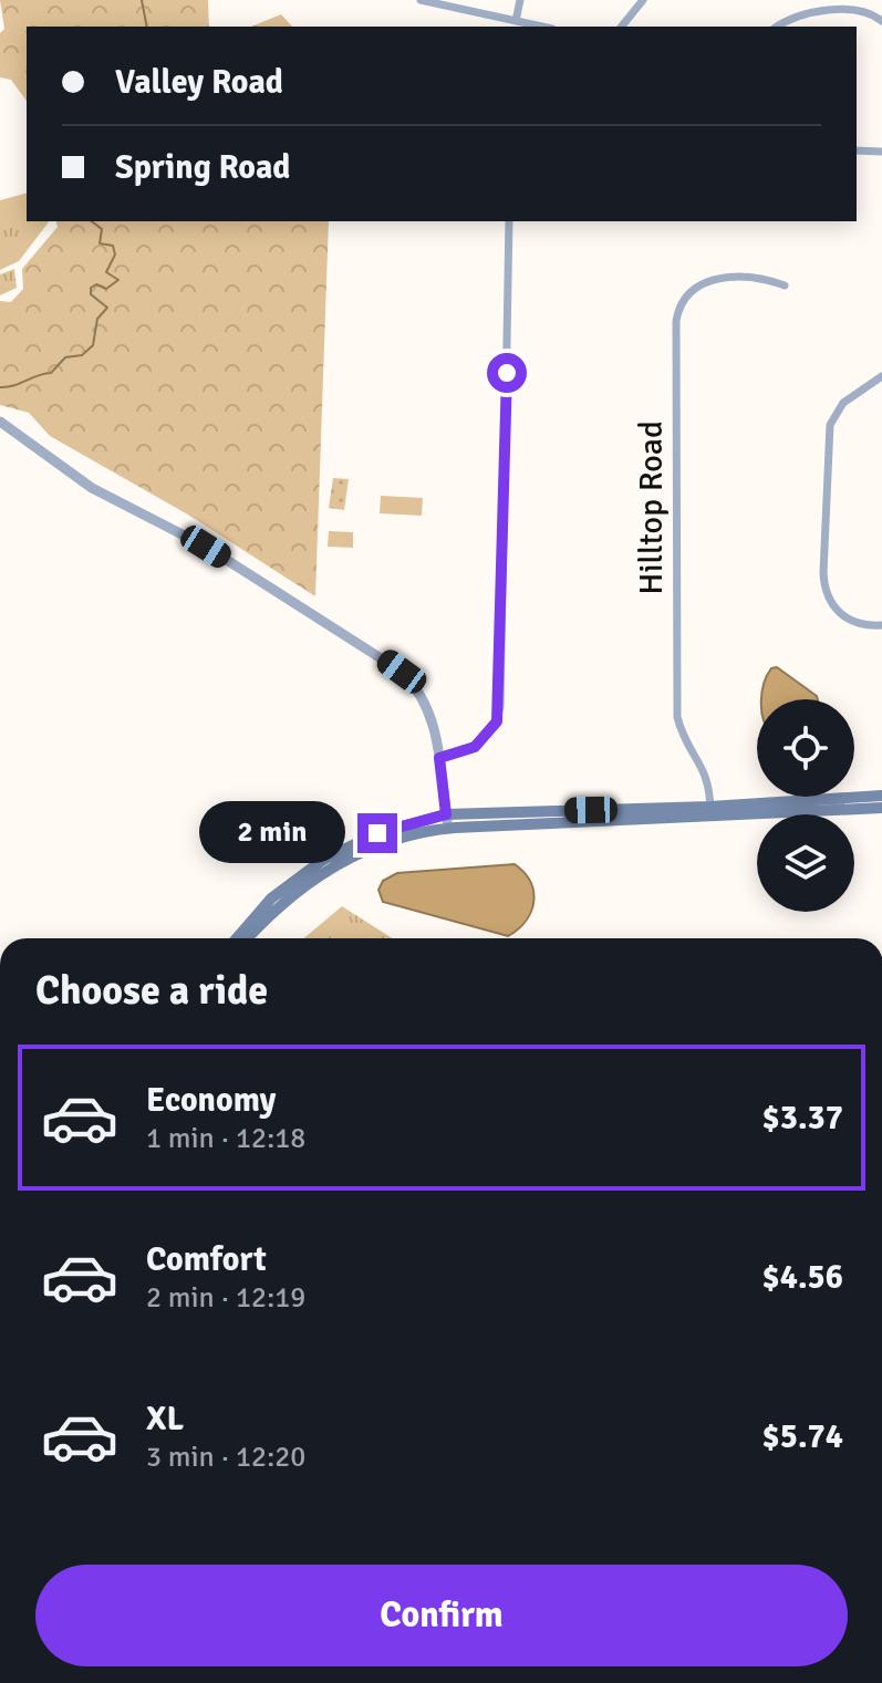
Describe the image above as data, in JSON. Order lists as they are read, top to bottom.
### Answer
{
  "streets": {
    "street": ["Hilltop Road"]
  },
  "page": {
    "banner": ["Valley Road", "Spring Road"],
    "bubble": "2 min",
    "heading": "Choose a ride",
    "list": [
      {
        "name": "Economy",
        "note": "1 min · 12:18",
        "value": "$3.37"
      },
      {
        "name": "Comfort",
        "note": "2 min · 12:19",
        "value": "$4.56"
      },
      {
        "name": "XL",
        "note": "3 min · 12:20",
        "value": "$5.74"
      }
    ],
    "buttons": "Confirm"
  }
}
